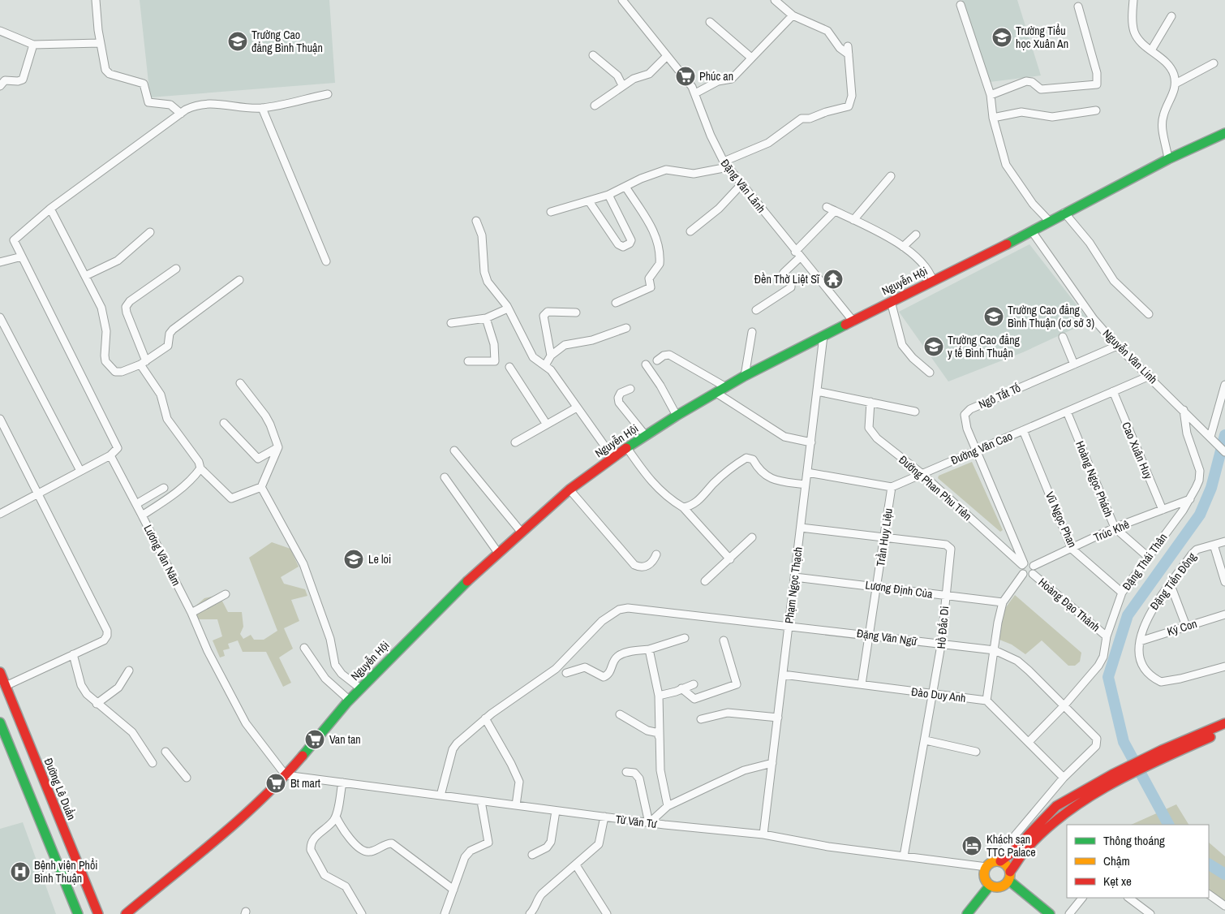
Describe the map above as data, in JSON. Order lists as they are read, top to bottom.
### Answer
{
  "streets": {
    "street": [
      "Đặng Văn Lãnh",
      "Nguyễn Hội",
      "Nguyễn Văn Linh",
      "Ngô Tất Tố",
      "Đường Văn Cao",
      "Cao Xuân Huy",
      "Hoàng Ngọc Phách",
      "Đường Phan Phu Tiên",
      "Vũ Ngọc Phan",
      "Trúc Khê",
      "Trần Huy Liệu",
      "Lương Văn Năm",
      "Đặng Thái Thân",
      "Đặng Tiến Đông",
      "Phạm Ngọc Thạch",
      "Lương Định Của",
      "Hoàng Đạo Thành",
      "Hồ Đắc Di",
      "Ký Con",
      "Đặng Văn Ngữ",
      "Đào Duy Anh",
      "Đường Lê Duẩn",
      "Từ Văn Tư"
    ]
  },
  "crossings": [
    ["Đặng Văn Lãnh", "Nguyễn Hội"],
    ["Nguyễn Hội", "Nguyễn Văn Linh"],
    ["Nguyễn Hội", "Lương Văn Năm"],
    ["Nguyễn Hội", "Phạm Ngọc Thạch"],
    ["Nguyễn Hội", "Từ Văn Tư"],
    ["Nguyễn Văn Linh", "Ngô Tất Tố"],
    ["Nguyễn Văn Linh", "Đường Văn Cao"],
    ["Nguyễn Văn Linh", "Đặng Thái Thân"],
    ["Ngô Tất Tố", "Đường Văn Cao"],
    ["Ngô Tất Tố", "Đường Phan Phu Tiên"],
    ["Ngô Tất Tố", "Trúc Khê"],
    ["Ngô Tất Tố", "Hoàng Đạo Thành"],
    ["Đường Văn Cao", "Cao Xuân Huy"],
    ["Đường Văn Cao", "Hoàng Ngọc Phách"],
    ["Đường Văn Cao", "Đường Phan Phu Tiên"],
    ["Đường Văn Cao", "Vũ Ngọc Phan"],
    ["Đường Văn Cao", "Trần Huy Liệu"],
    ["Cao Xuân Huy", "Trúc Khê"],
    ["Hoàng Ngọc Phách", "Trúc Khê"],
    ["Hoàng Ngọc Phách", "Đặng Thái Thân"],
    ["Đường Phan Phu Tiên", "Trúc Khê"],
    ["Đường Phan Phu Tiên", "Hoàng Đạo Thành"],
    ["Vũ Ngọc Phan", "Trúc Khê"],
    ["Vũ Ngọc Phan", "Đặng Thái Thân"],
    ["Trúc Khê", "Đặng Thái Thân"],
    ["Trúc Khê", "Hoàng Đạo Thành"],
    ["Trần Huy Liệu", "Lương Định Của"],
    ["Trần Huy Liệu", "Hồ Đắc Di"],
    ["Trần Huy Liệu", "Đặng Văn Ngữ"],
    ["Trần Huy Liệu", "Đào Duy Anh"],
    ["Lương Văn Năm", "Từ Văn Tư"],
    ["Đặng Thái Thân", "Hoàng Đạo Thành"],
    ["Đặng Thái Thân", "Đặng Văn Ngữ"],
    ["Đặng Tiến Đông", "Ký Con"],
    ["Phạm Ngọc Thạch", "Lương Định Của"],
    ["Phạm Ngọc Thạch", "Hồ Đắc Di"],
    ["Phạm Ngọc Thạch", "Đặng Văn Ngữ"],
    ["Phạm Ngọc Thạch", "Đào Duy Anh"],
    ["Phạm Ngọc Thạch", "Từ Văn Tư"],
    ["Lương Định Của", "Hồ Đắc Di"],
    ["Hồ Đắc Di", "Đặng Văn Ngữ"],
    ["Hồ Đắc Di", "Đào Duy Anh"],
    ["Hồ Đắc Di", "Từ Văn Tư"],
    ["Đặng Văn Ngữ", "Từ Văn Tư"]
  ],
  "places": {
    "school or university": [
      "Trường Tiểu học Xuân An",
      "Trường Cao đẳng Bình Thuận",
      "Trường Cao đẳng Bình Thuận (cơ sở 3)",
      "Trường Cao đẳng y tế Bình Thuận",
      "Le loi"
    ],
    "supermarket": ["Phúc an", "Van tan", "Bt mart"],
    "temple": ["Đền Thờ Liệt Sĩ"],
    "hotel": ["Khách sạn TTC Palace"],
    "hospital": ["Bệnh viện Phổi Bình Thuận"]
  },
  "legend": ["Thông thoáng", "Chậm", "Kẹt xe"]
}
